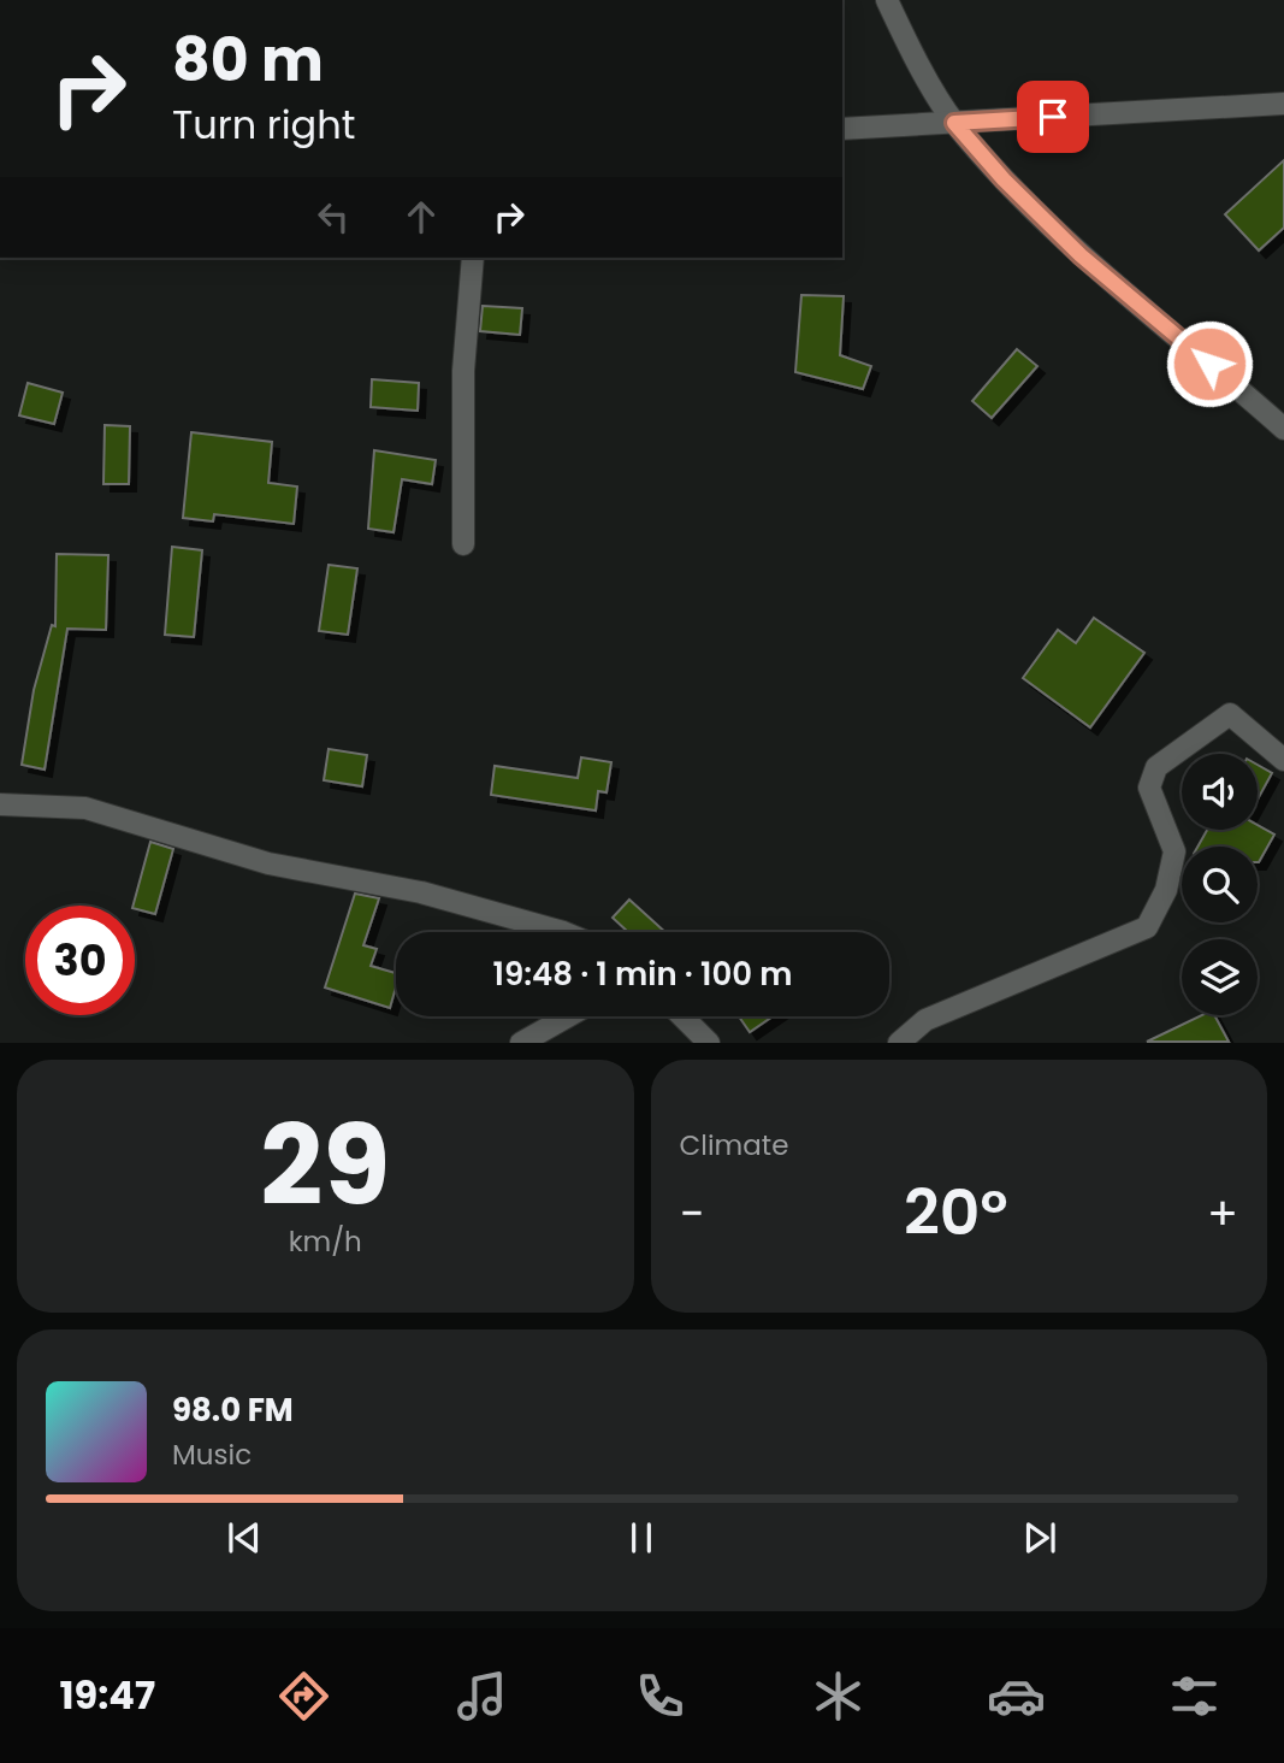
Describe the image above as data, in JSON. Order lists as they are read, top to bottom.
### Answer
{
  "page": {
    "turn": ["80 m", "Turn right"],
    "limit": "30",
    "trip": "19:48 · 1 min · 100 m",
    "tile": [
      ["29", "km/h"],
      "Climate"
    ],
    "heat": ["−", "20°", "+"],
    "song": ["98.0 FM", "Music"],
    "tabs": "19:47"
  }
}
